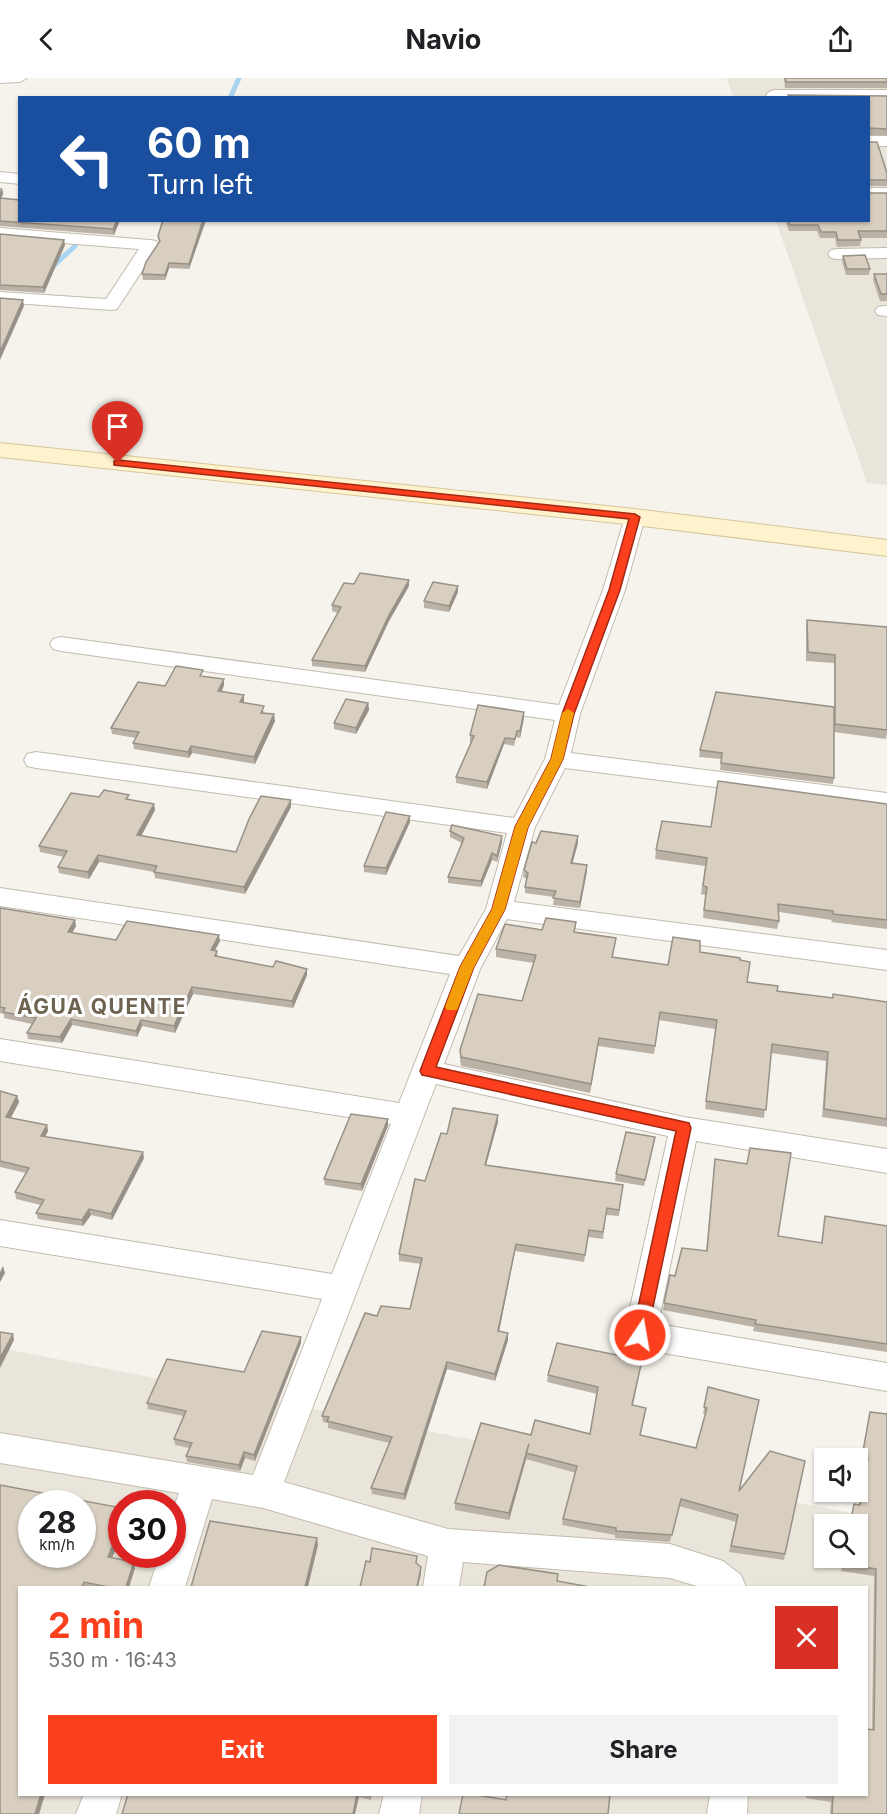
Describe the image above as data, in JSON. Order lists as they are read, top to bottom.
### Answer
{
  "districts": ["ÁGUA QUENTE"],
  "page": {
    "header": "Navio",
    "turn": ["60 m", "Turn left"],
    "speed": "28 km/h",
    "limit": "30",
    "heading": ["2 min", "530 m · 16:43"],
    "buttons": ["Exit", "Share"]
  }
}
